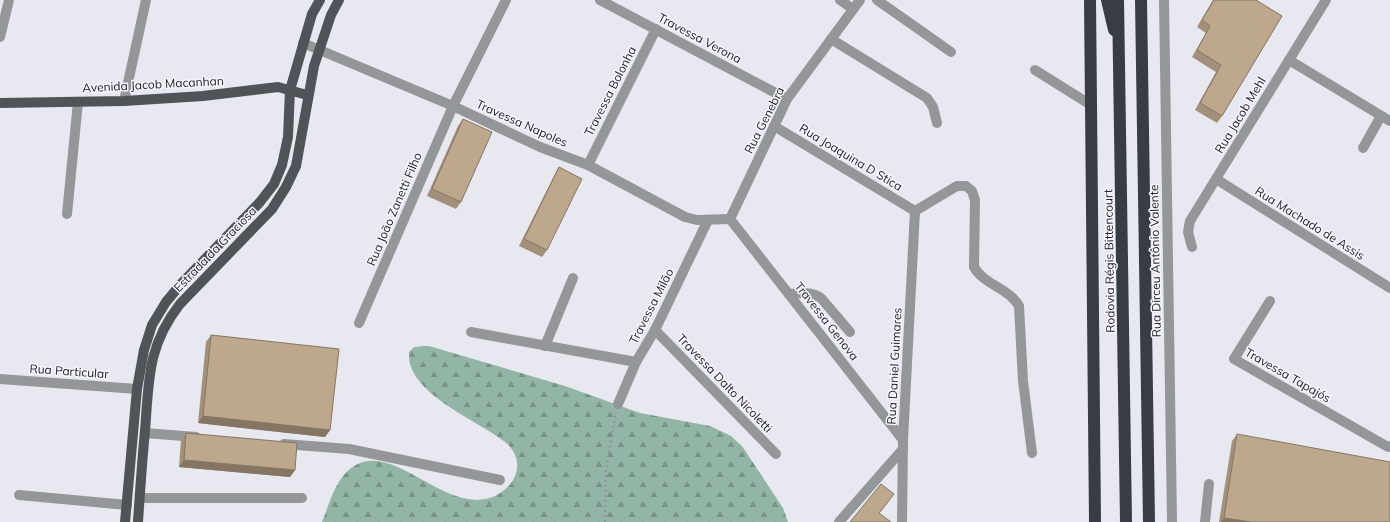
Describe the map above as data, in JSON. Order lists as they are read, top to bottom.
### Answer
{
  "streets": {
    "highway": ["Rodovia Régis Bittencourt"],
    "main road": ["Avenida Jacob Macanhan", "Estrada da Graciosa"],
    "street": [
      "Travessa Verona",
      "Travessa Bolonha",
      "Rua Jacob Mehl",
      "Rua Genebra",
      "Travessa Napoles",
      "Rua Joaquina D Stica",
      "Rua João Zanetti Filho",
      "Rua Machado de Assis",
      "Rua Dirceu Antônio Valente",
      "Travessa Milão",
      "Travessa Genova",
      "Rua Daniel Guimares",
      "Rua Particular",
      "Travessa Tapajós",
      "Travessa Dalto Nicoletti"
    ]
  },
  "crossings": [
    ["Travessa Verona", "Travessa Bolonha"],
    ["Travessa Verona", "Rua Genebra"],
    ["Avenida Jacob Macanhan", "Estrada da Graciosa"],
    ["Travessa Bolonha", "Travessa Napoles"],
    ["Rua Jacob Mehl", "Rua Machado de Assis"],
    ["Rua Genebra", "Travessa Napoles"],
    ["Rua Genebra", "Rua Joaquina D Stica"],
    ["Rua Genebra", "Travessa Genova"],
    ["Travessa Napoles", "Rua João Zanetti Filho"],
    ["Travessa Napoles", "Estrada da Graciosa"],
    ["Travessa Napoles", "Travessa Milão"],
    ["Travessa Napoles", "Travessa Genova"],
    ["Rua Joaquina D Stica", "Rua Daniel Guimares"],
    ["Estrada da Graciosa", "Rua Particular"],
    ["Travessa Milão", "Travessa Dalto Nicoletti"],
    ["Travessa Genova", "Rua Daniel Guimares"]
  ]
}
